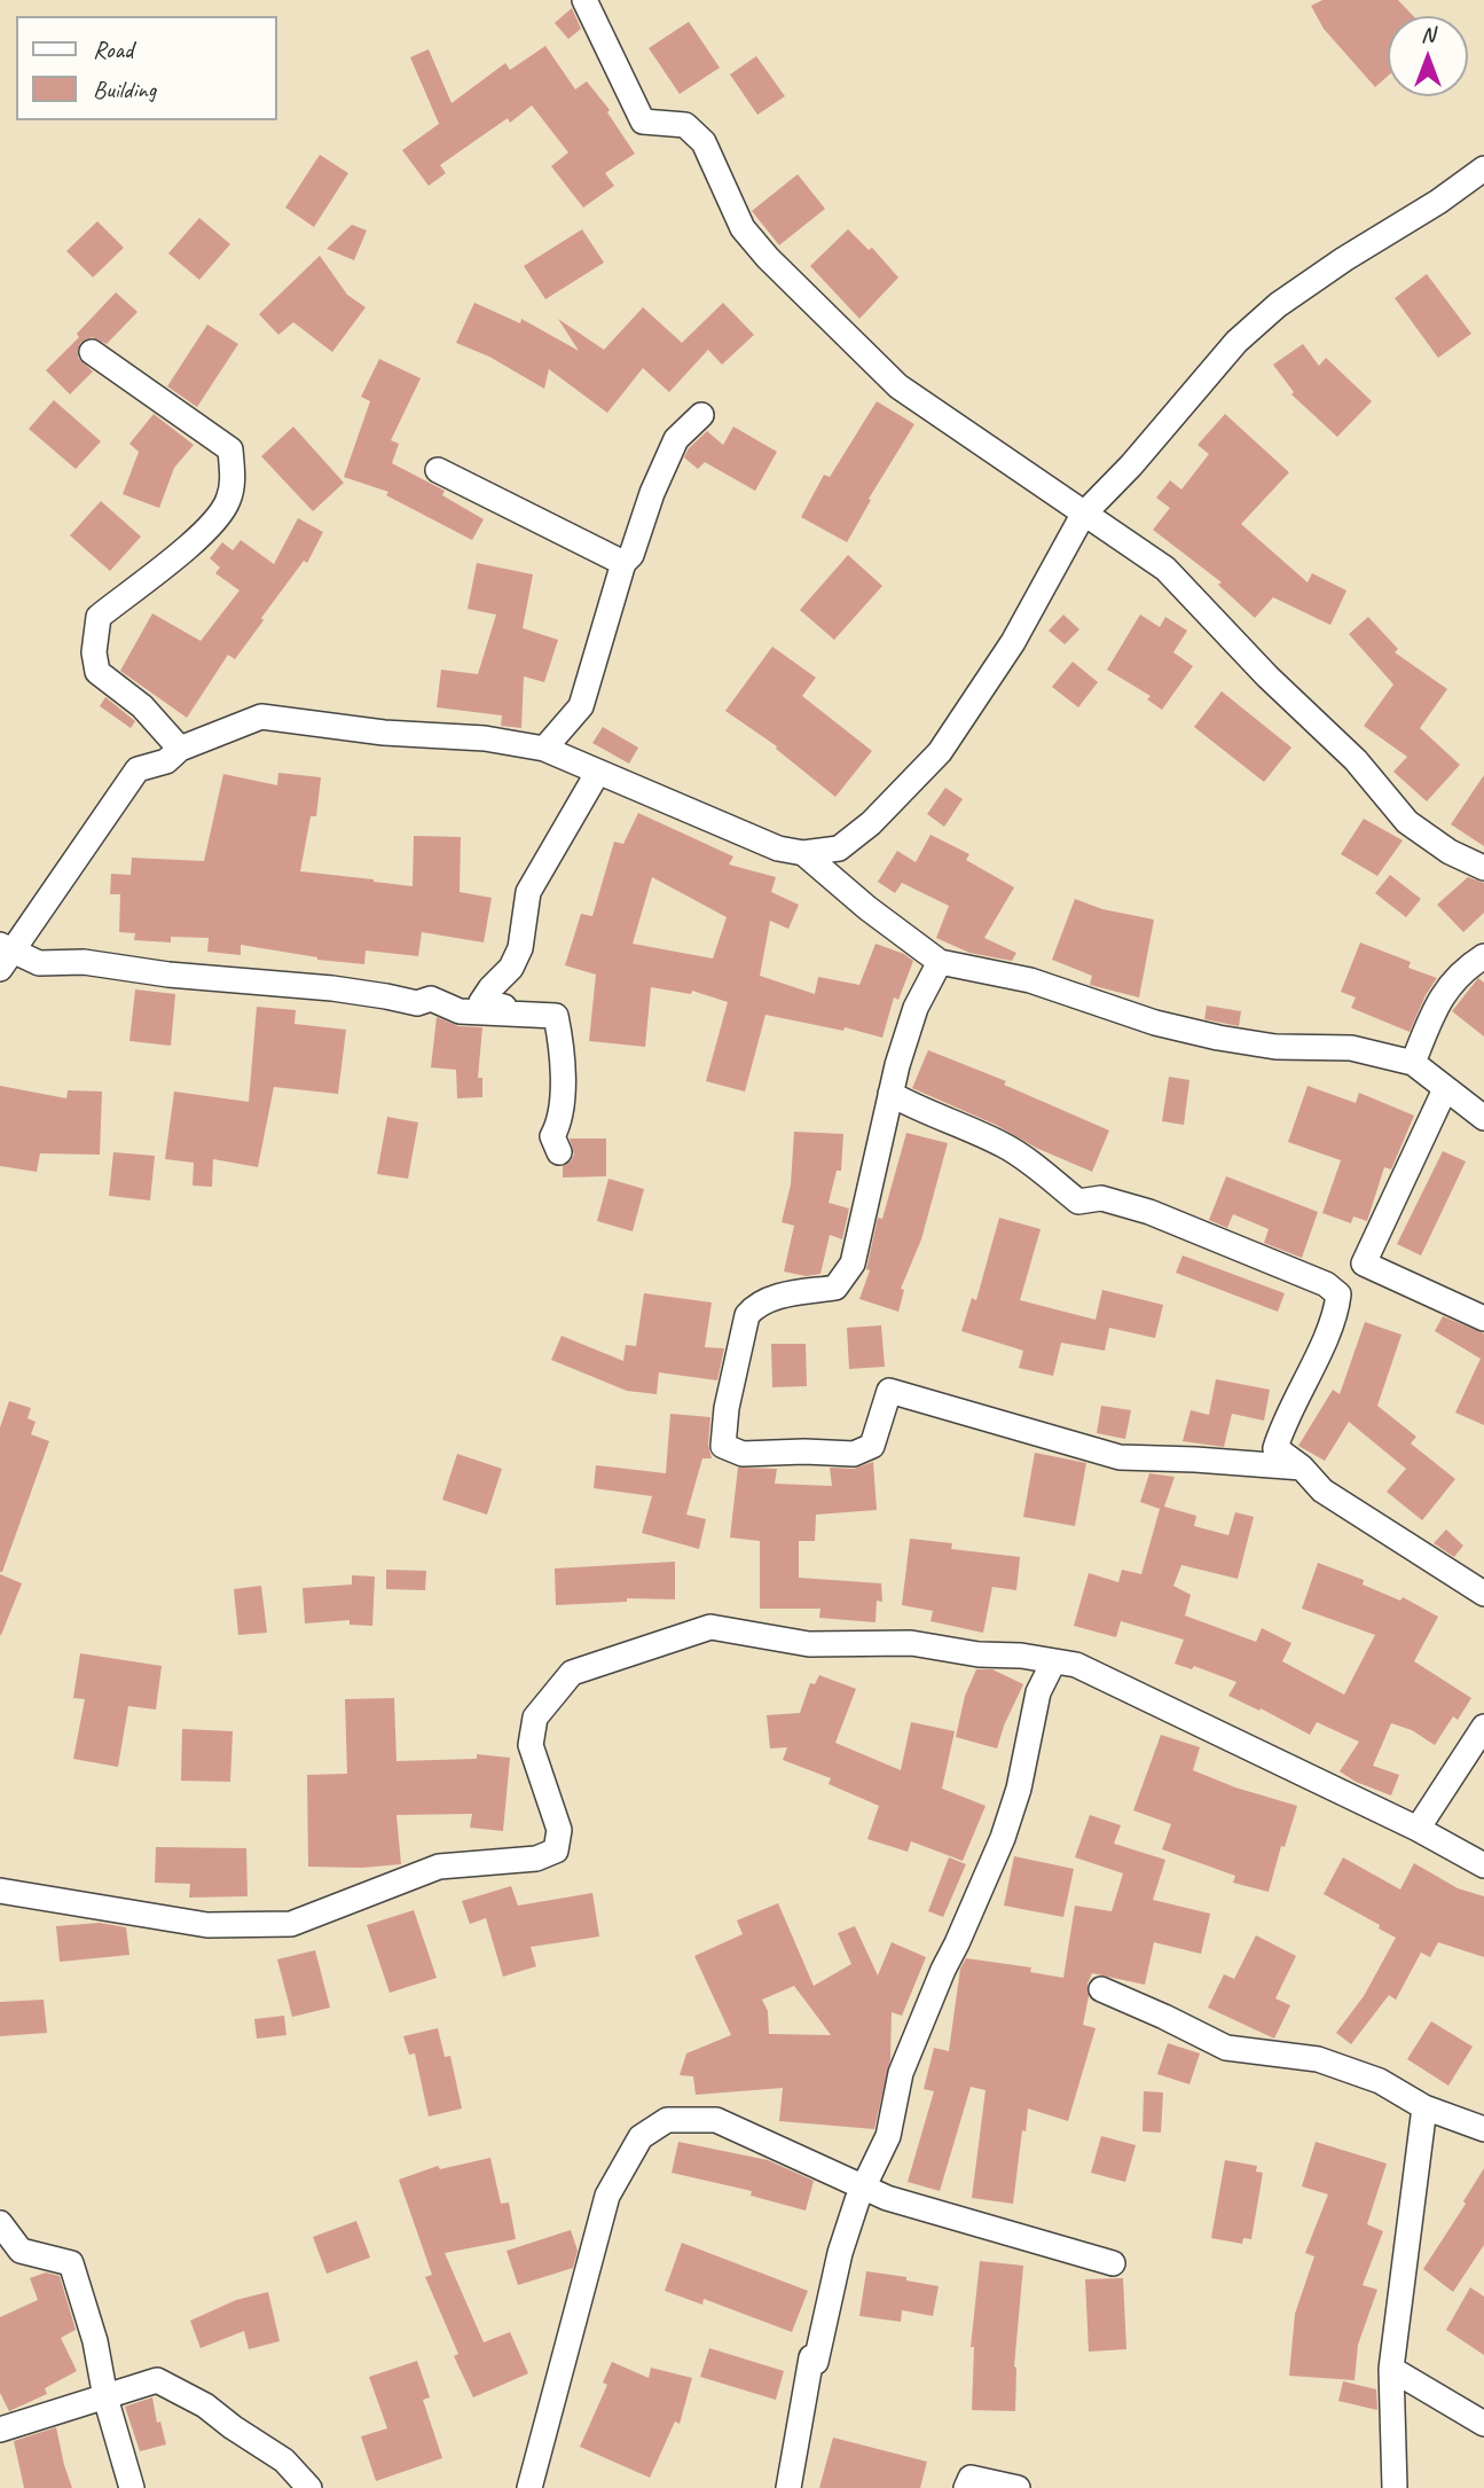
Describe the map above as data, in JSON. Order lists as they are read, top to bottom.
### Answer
{
  "legend": ["Road", "Building"],
  "north": "top"
}
